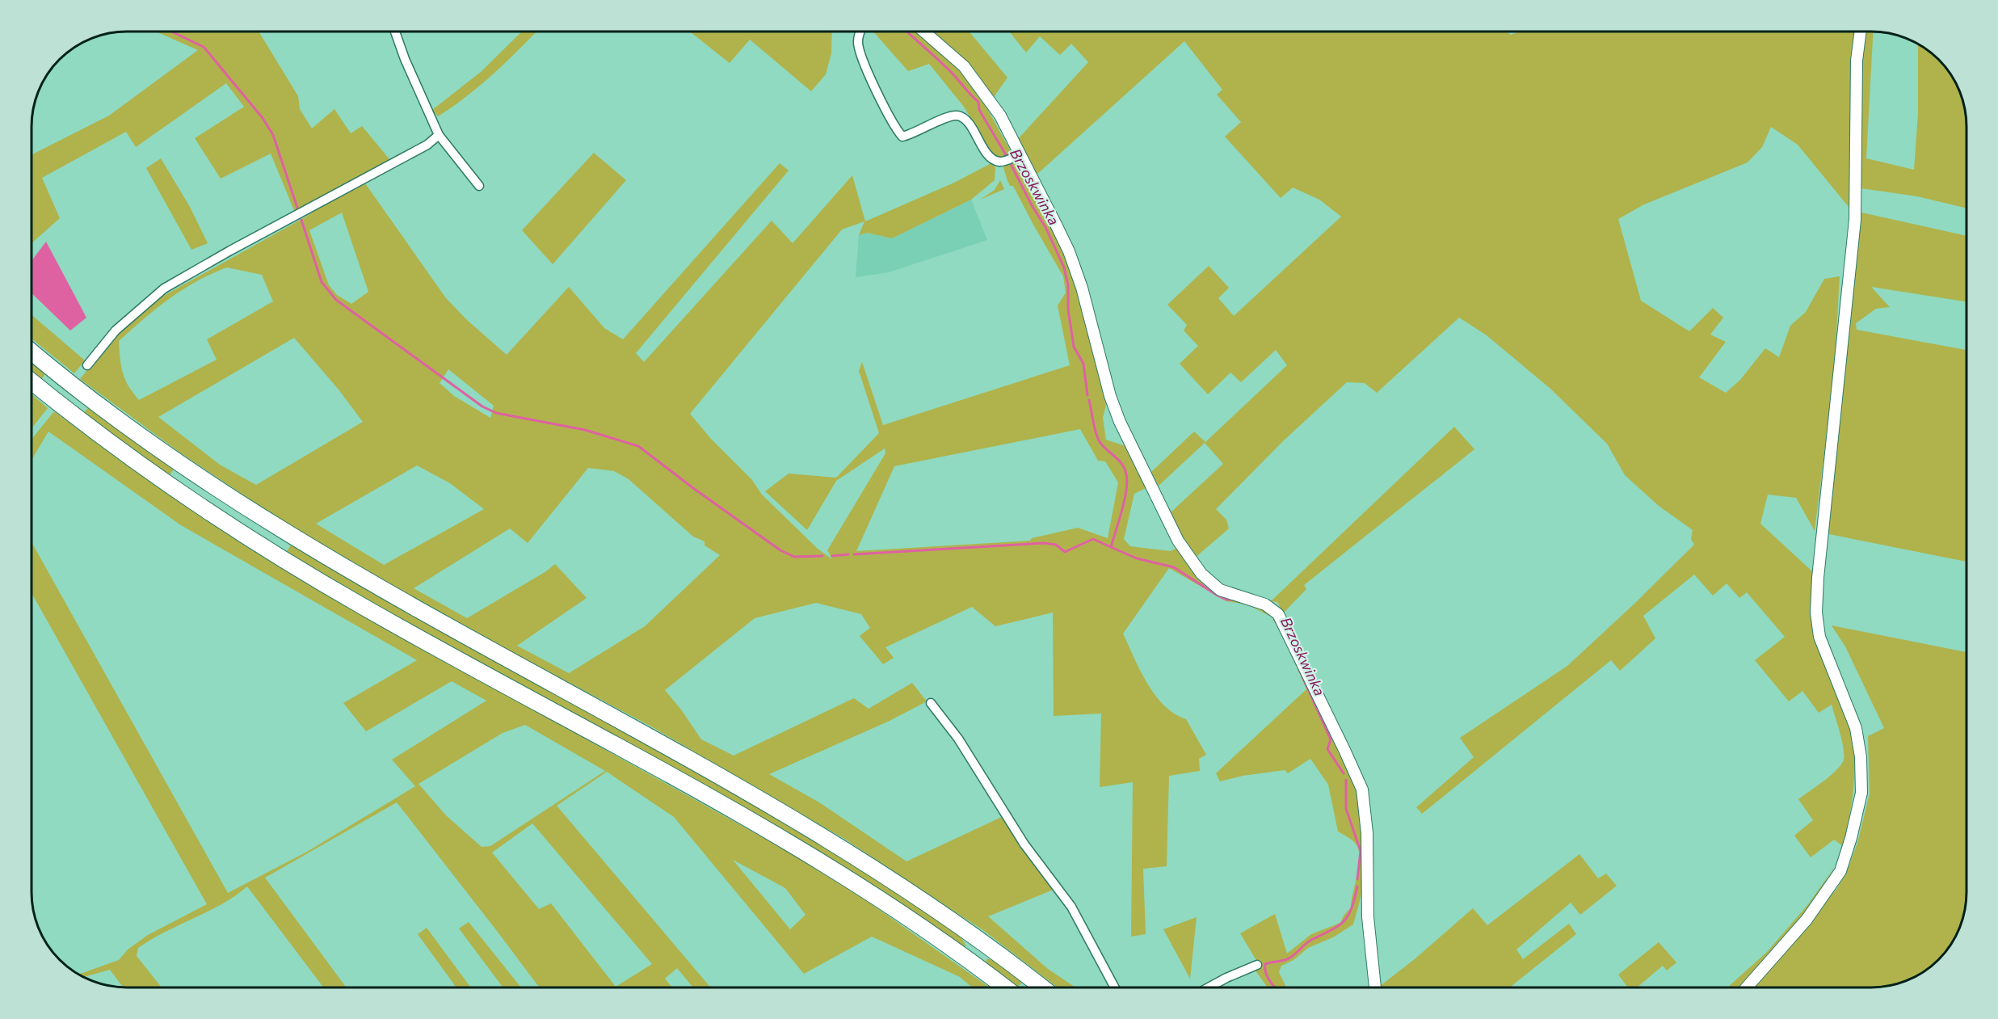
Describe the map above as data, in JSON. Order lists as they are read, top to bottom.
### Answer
{
  "water": ["Brzoskwinka"]
}
